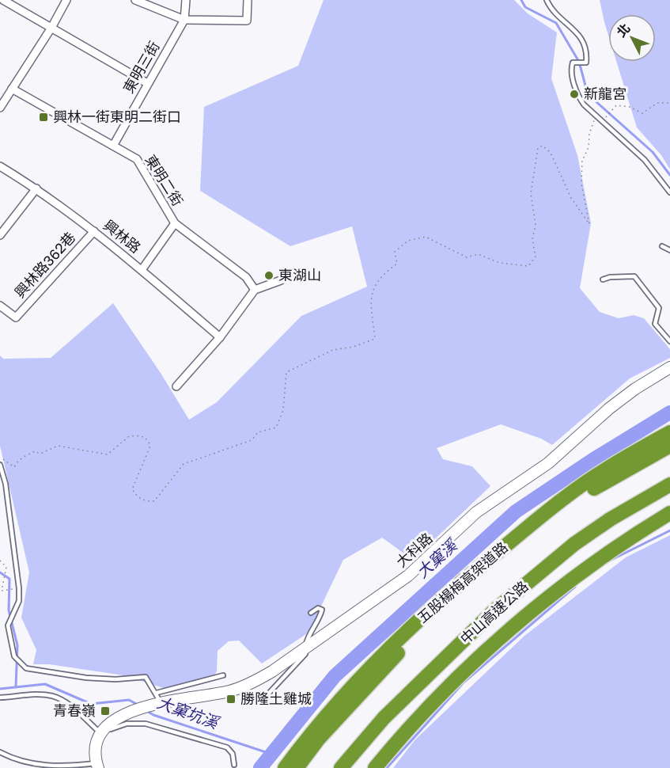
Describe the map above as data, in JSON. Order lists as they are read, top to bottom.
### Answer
{
  "streets": {
    "highway": ["五股楊梅高架道路", "中山高速公路"],
    "street": [
      "東明三街",
      "東明二街",
      "興林路",
      "興林路362巷",
      "大科路"
    ]
  },
  "crossings": [
    ["東明三街", "東明二街"],
    ["興林路", "興林路362巷"]
  ],
  "water": ["大窠溪", "大窠坑溪"],
  "places": {
    "other": ["新龍宮", "東湖山"],
    "transit": ["興林一街東明二街口", "勝隆土雞城", "青春嶺"]
  },
  "north": "top left"
}
